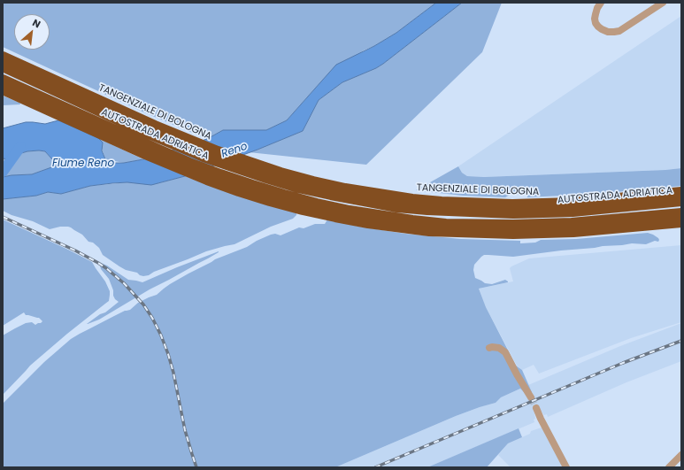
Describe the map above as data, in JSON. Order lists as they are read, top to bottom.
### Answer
{
  "streets": {
    "highway": ["TANGENZIALE DI BOLOGNA", "AUTOSTRADA ADRIATICA"]
  },
  "water": ["Reno", "Fiume Reno"],
  "north": "top right"
}
